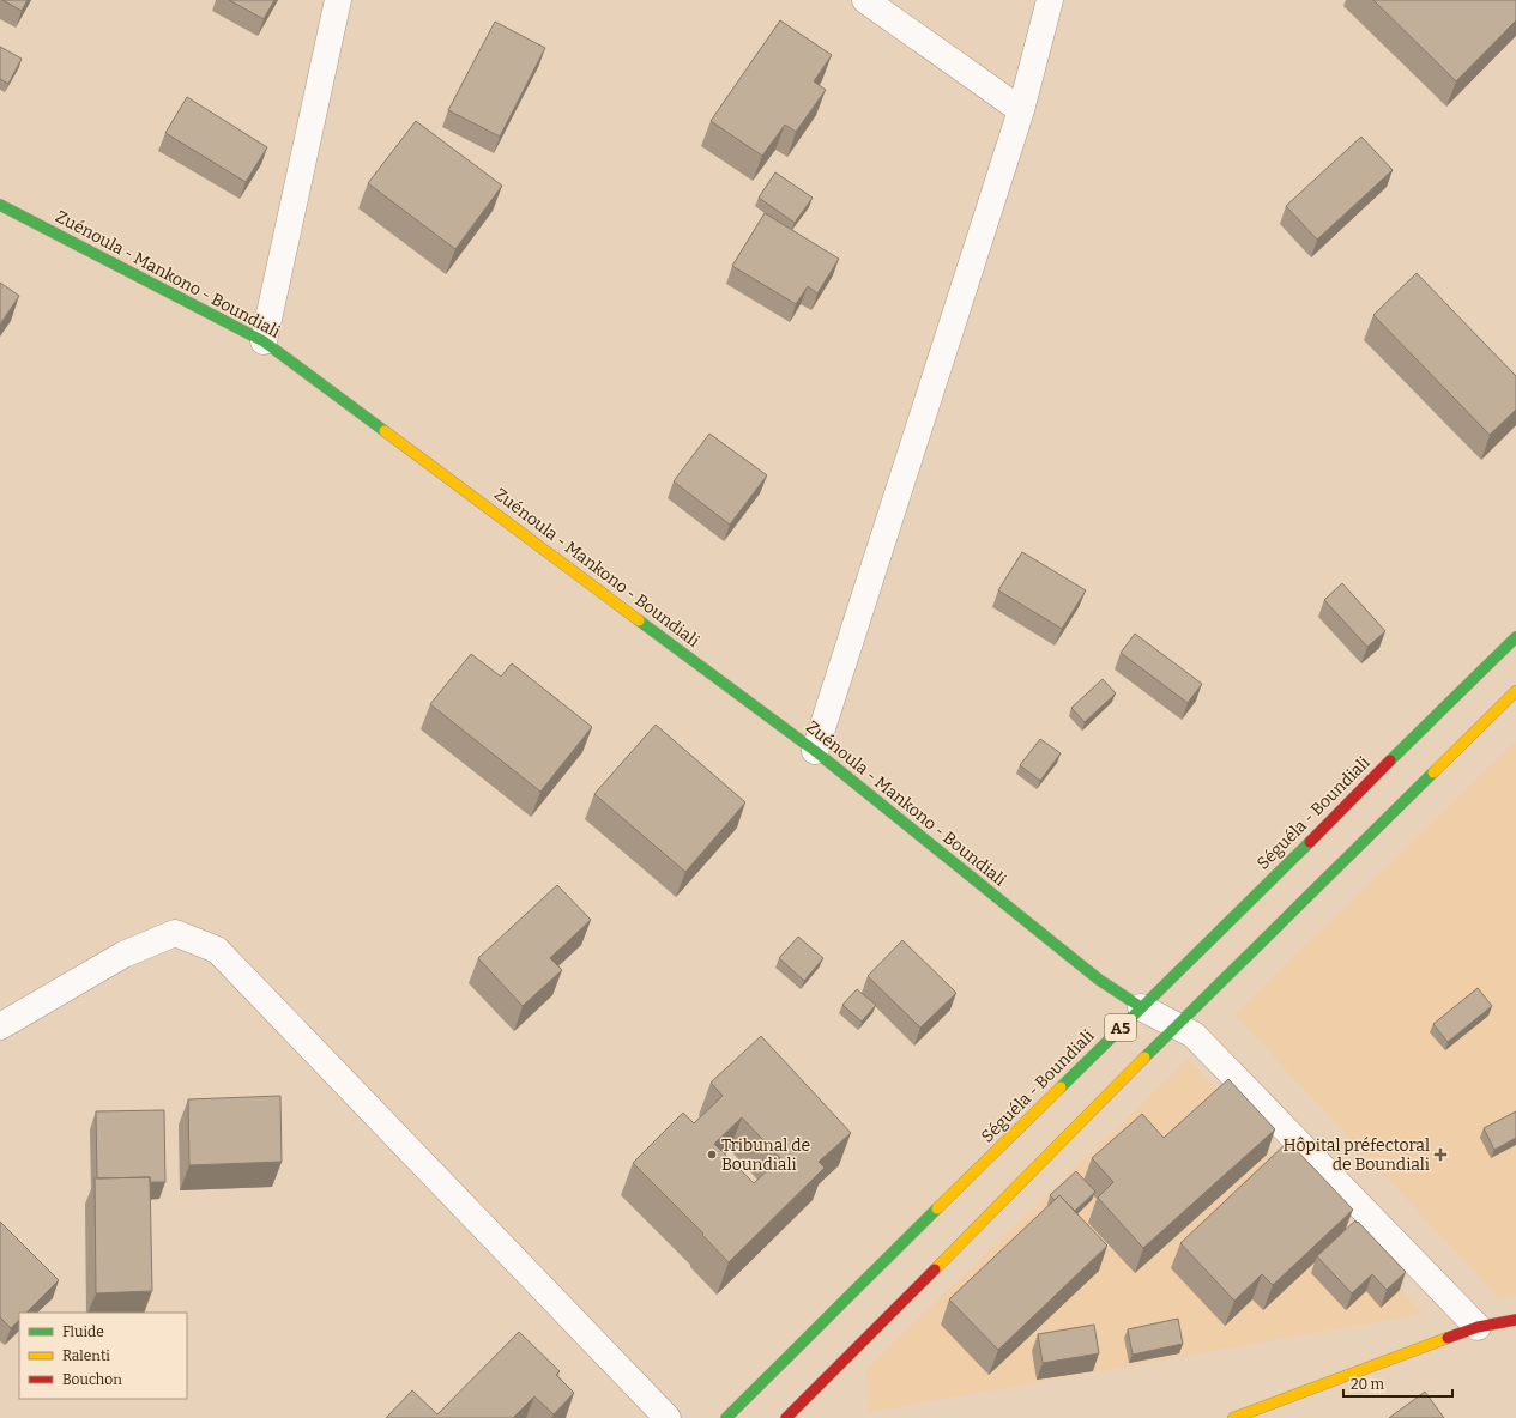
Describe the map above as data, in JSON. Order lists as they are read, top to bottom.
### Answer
{
  "streets": {
    "main road": ["Zuénoula - Mankono - Boundiali", "Séguéla - Boundiali", "A5"]
  },
  "crossings": [
    ["Zuénoula - Mankono - Boundiali", "Séguéla - Boundiali"]
  ],
  "places": {
    "other": ["Tribunal de Boundiali"],
    "health": ["Hôpital préfectoral de Boundiali"]
  },
  "legend": ["Fluide", "Ralenti", "Bouchon"],
  "scale_bar": "20 m"
}
